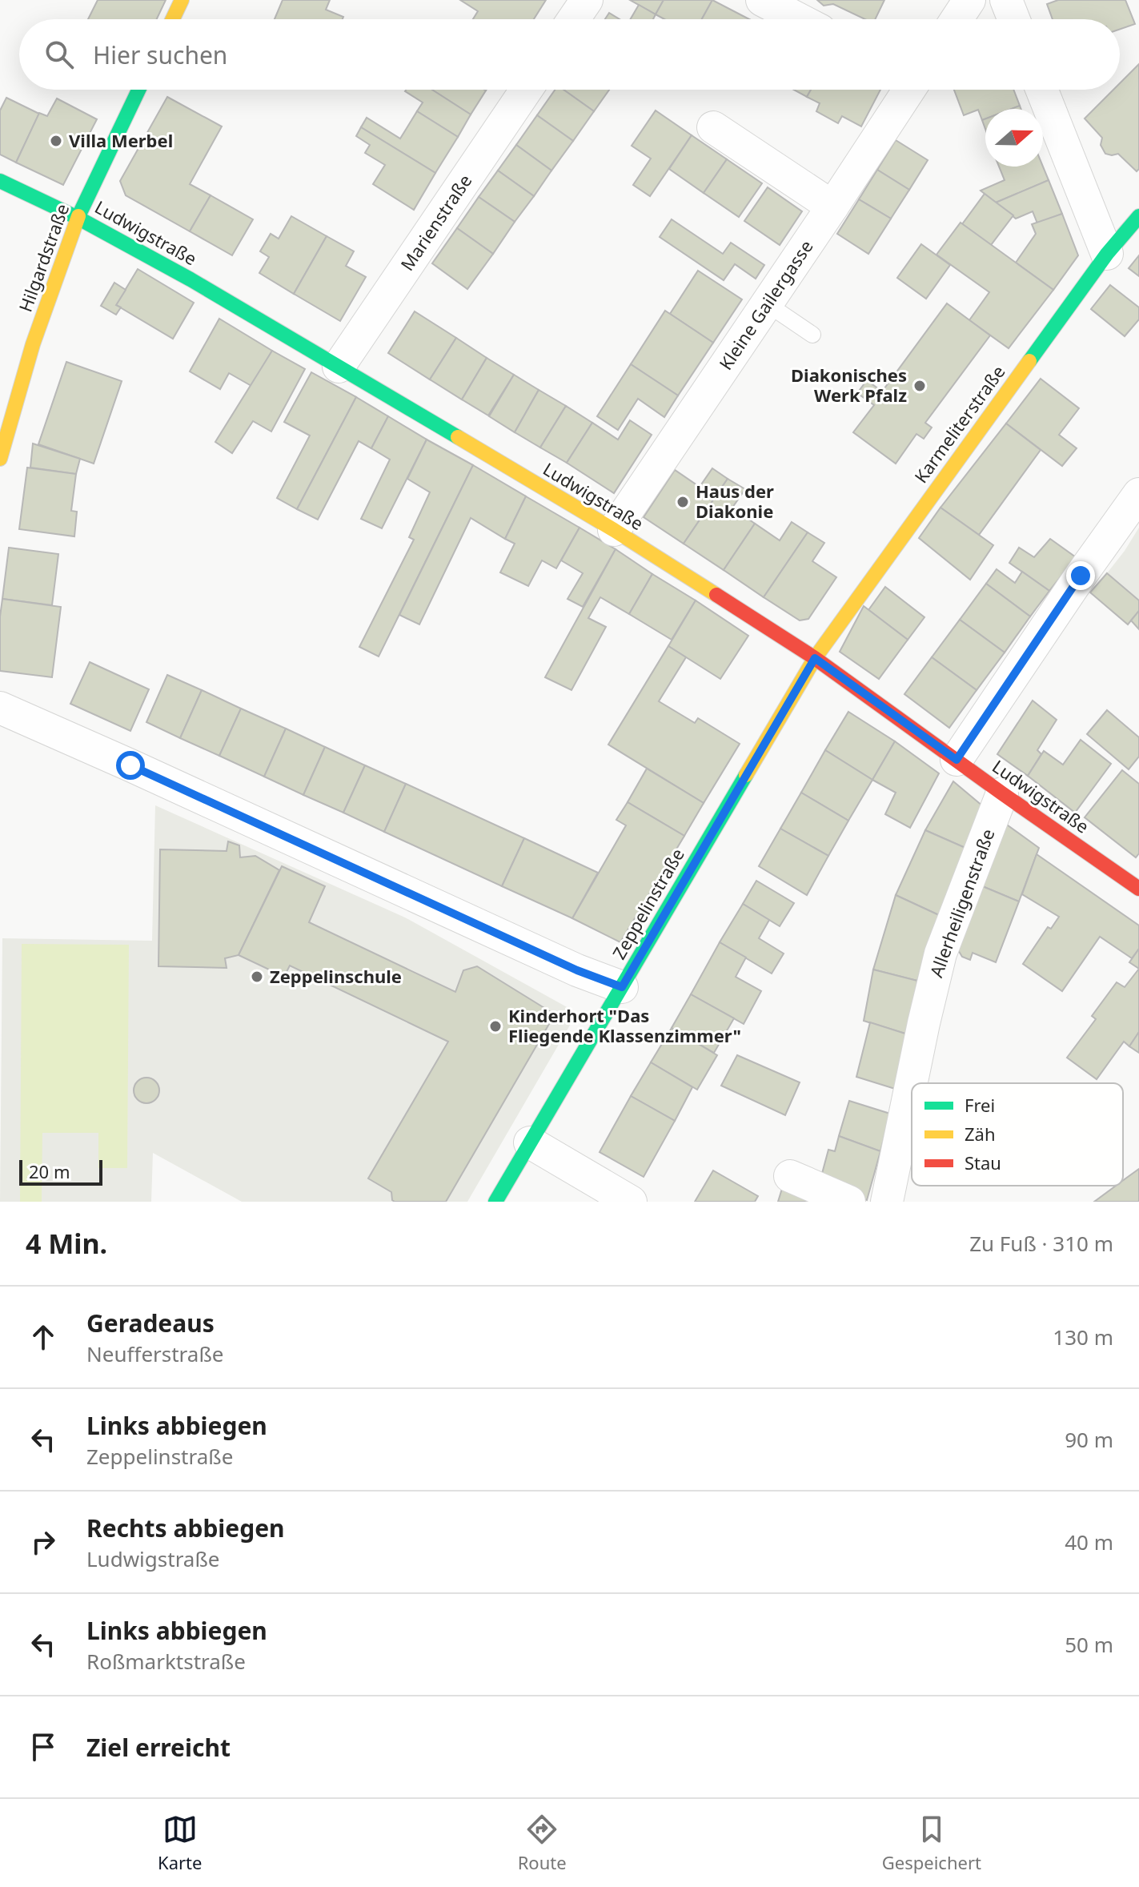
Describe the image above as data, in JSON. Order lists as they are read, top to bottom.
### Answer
{
  "streets": {
    "street": [
      "Marienstraße",
      "Ludwigstraße",
      "Hilgardstraße",
      "Kleine Gailergasse",
      "Karmeliterstraße",
      "Allerheiligenstraße",
      "Zeppelinstraße"
    ]
  },
  "crossings": [
    ["Marienstraße", "Ludwigstraße"],
    ["Ludwigstraße", "Hilgardstraße"],
    ["Ludwigstraße", "Kleine Gailergasse"],
    ["Ludwigstraße", "Karmeliterstraße"],
    ["Ludwigstraße", "Allerheiligenstraße"],
    ["Ludwigstraße", "Zeppelinstraße"],
    ["Karmeliterstraße", "Zeppelinstraße"]
  ],
  "places": [
    "Villa Merbel",
    "Diakonisches Werk Pfalz",
    "Haus der Diakonie",
    "Zeppelinschule",
    "Kinderhort \"Das Fliegende Klassenzimmer\""
  ],
  "legend": ["Frei", "Zäh", "Stau"],
  "scale_bar": "20 m",
  "north": "right",
  "page": {
    "search": "Hier suchen",
    "scale": "20 m",
    "heading": ["4 Min.", "Zu Fuß · 310 m"],
    "list": [
      ["Geradeaus", "Neufferstraße", "130 m"],
      ["Links abbiegen", "Zeppelinstraße", "90 m"],
      ["Rechts abbiegen", "Ludwigstraße", "40 m"],
      ["Links abbiegen", "Roßmarktstraße", "50 m"],
      "Ziel erreicht"
    ],
    "nav": ["Karte", "Route", "Gespeichert"]
  }
}
